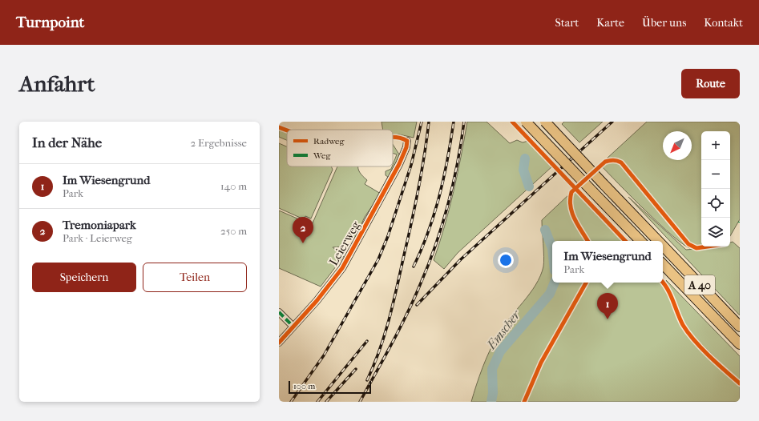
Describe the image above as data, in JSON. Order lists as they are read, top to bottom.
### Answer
{
  "streets": {
    "highway": ["A 40"],
    "street": ["Leierweg"]
  },
  "water": ["Emscher"],
  "legend": ["Radweg", "Weg"],
  "scale_bar": "100 m",
  "north": "bottom left",
  "page": {
    "header": "Turnpoint",
    "nav": [
      "Start",
      "Karte",
      "Über uns",
      "Kontakt"
    ],
    "buttons": [
      "Route",
      ["Speichern", "Teilen"]
    ],
    "title": "Anfahrt",
    "heading": ["In der Nähe", "2 Ergebnisse"],
    "map_buttons": ["+", "−"],
    "list": [
      {
        "mark": "1",
        "name": "Im Wiesengrund",
        "note": "Park",
        "value": "140 m"
      },
      {
        "mark": "2",
        "name": "Tremoniapark",
        "note": "Park · Leierweg",
        "value": "250 m"
      }
    ],
    "pins": ["2", "1"],
    "popup": ["Im Wiesengrund", "Park"],
    "scale": "100 m"
  }
}
